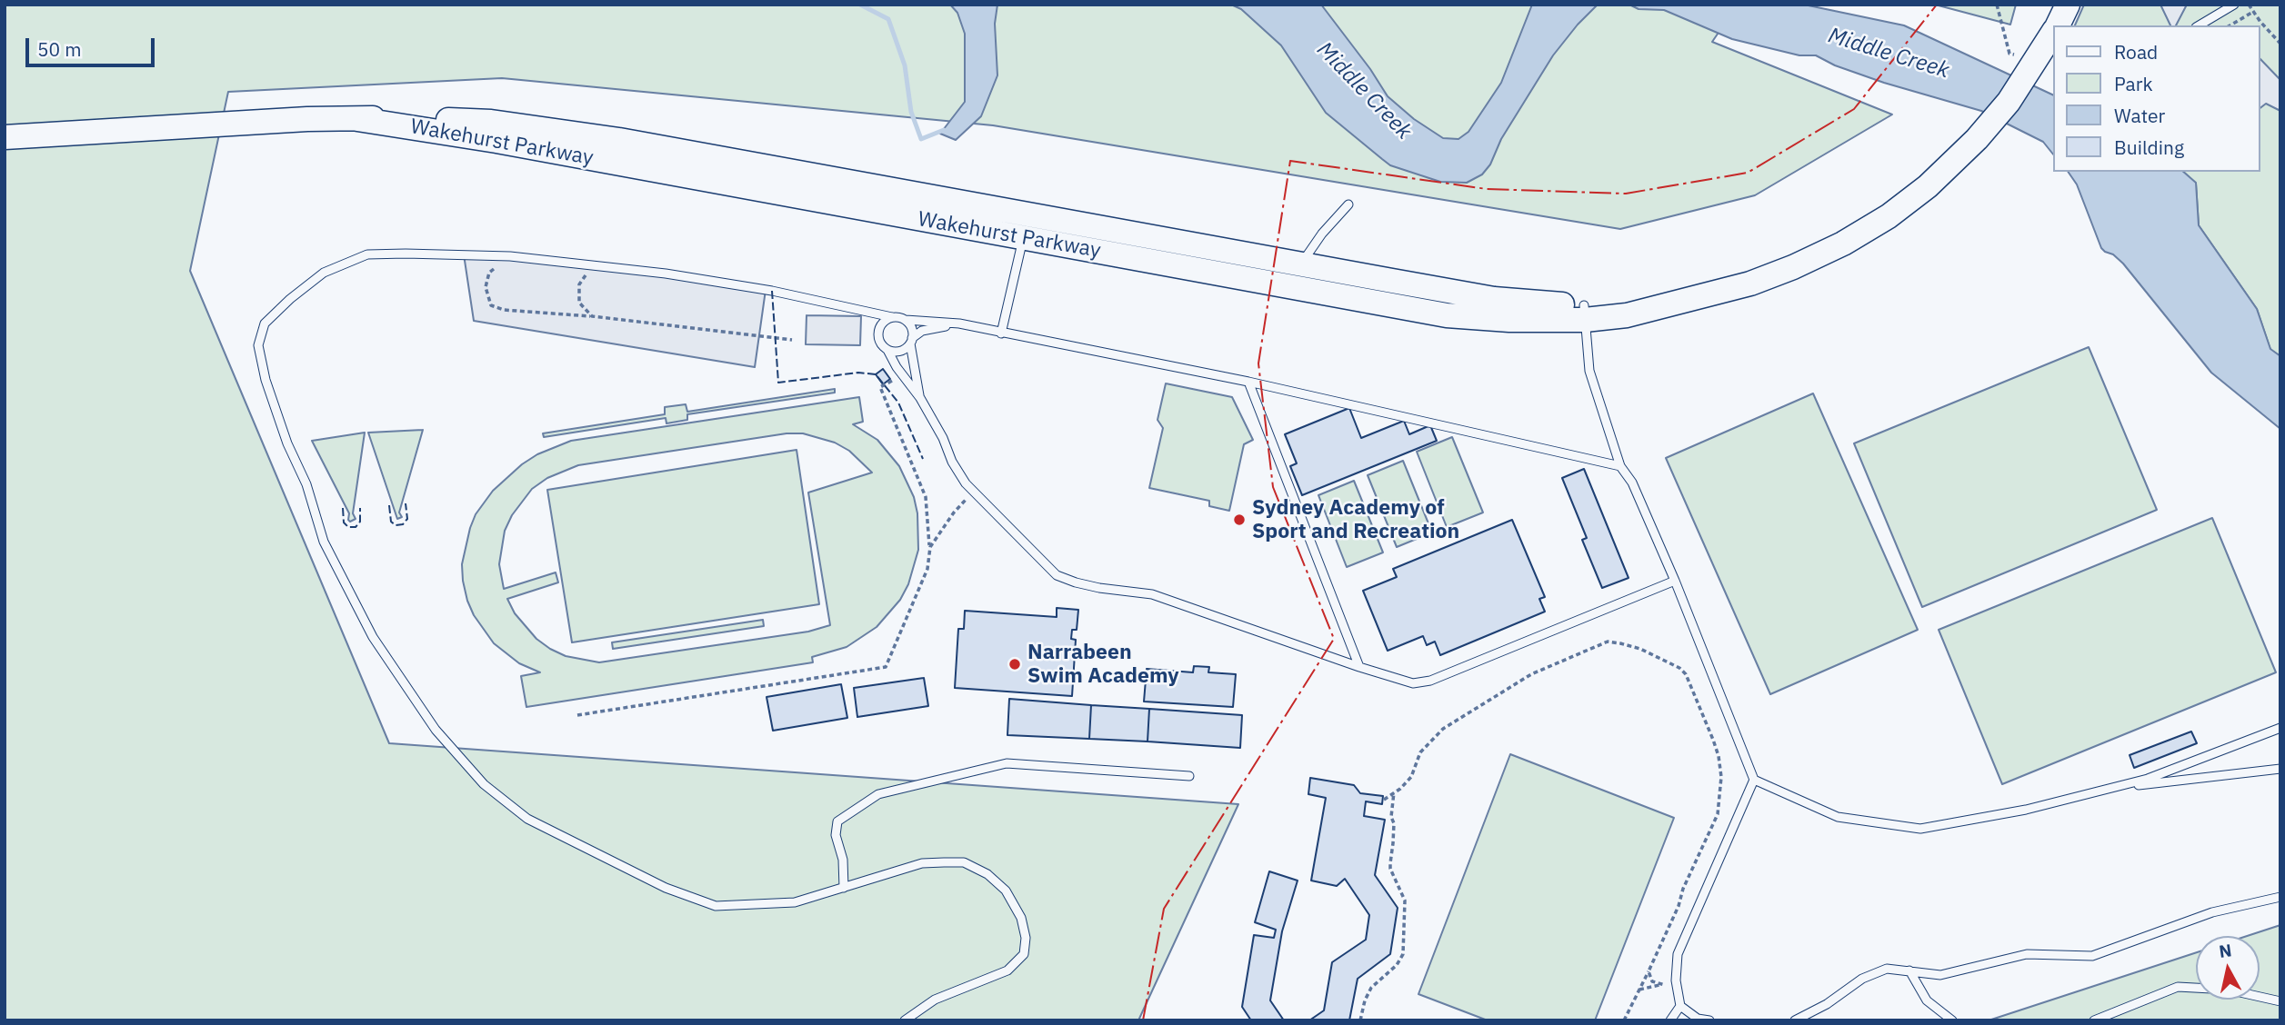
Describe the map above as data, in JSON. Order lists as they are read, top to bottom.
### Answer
{
  "streets": {
    "main road": ["Wakehurst Parkway"]
  },
  "water": ["Middle Creek"],
  "places": ["Sydney Academy of Sport and Recreation", "Narrabeen Swim Academy"],
  "legend": [
    "Road",
    "Park",
    "Water",
    "Building"
  ],
  "scale_bar": "50 m",
  "north": "top"
}
